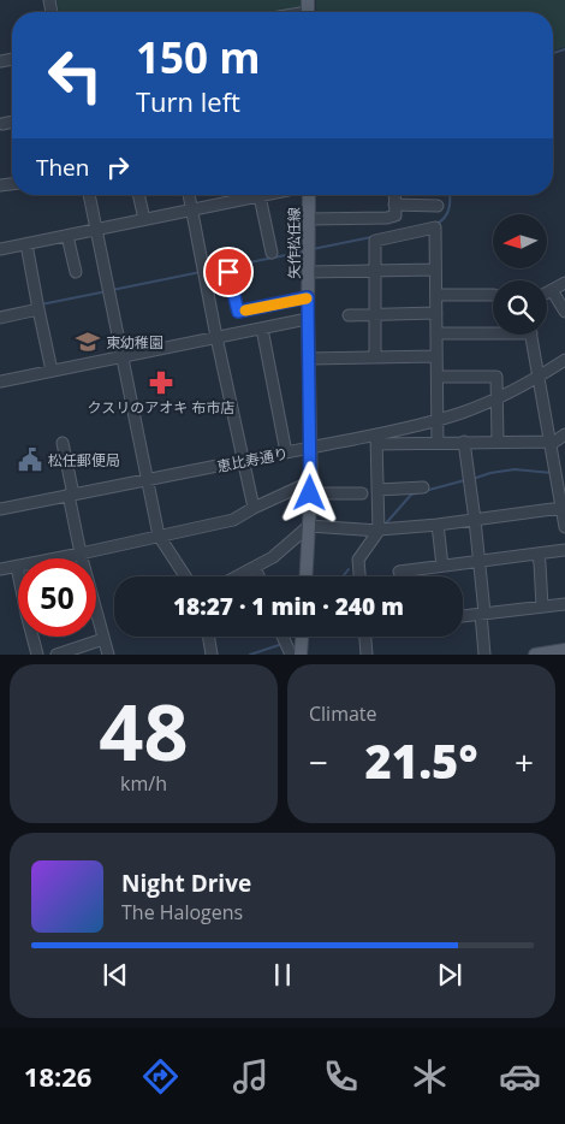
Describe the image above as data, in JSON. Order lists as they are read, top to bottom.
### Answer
{
  "streets": {
    "main road": ["矢作松任線"],
    "street": ["恵比寿通り"]
  },
  "crossings": [
    ["矢作松任線", "恵比寿通り"]
  ],
  "places": {
    "school or university": ["東幼稚園"],
    "pharmacy": ["クスリのアオキ 布市店"],
    "public building": ["松任郵便局"]
  },
  "north": "left",
  "page": {
    "turn": ["150 m", "Turn left"],
    "then": "Then",
    "limit": "50",
    "trip": "18:27 · 1 min · 240 m",
    "tile": [
      ["48", "km/h"],
      "Climate"
    ],
    "heat": ["−", "21.5°", "+"],
    "song": ["Night Drive", "The Halogens"],
    "tabs": "18:26"
  }
}
